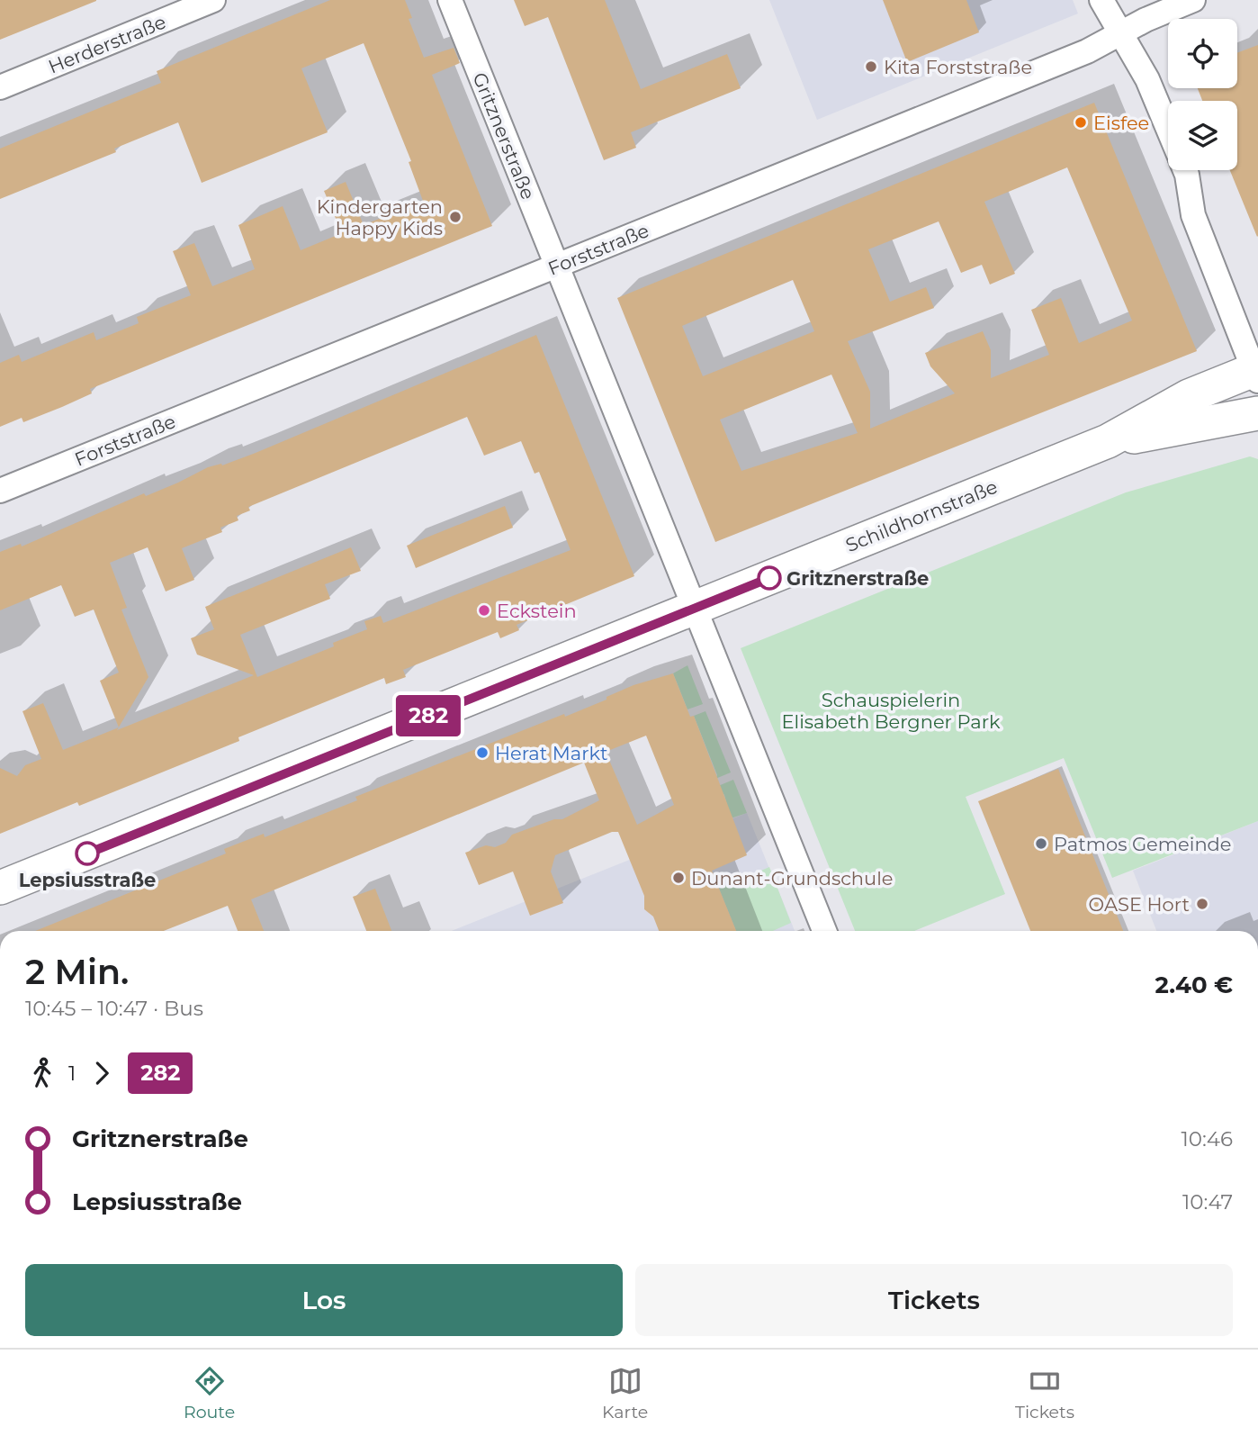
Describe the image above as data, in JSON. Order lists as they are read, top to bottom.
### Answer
{
  "streets": {
    "main road": ["Schildhornstraße"],
    "street": ["Herderstraße", "Gritznerstraße", "Forststraße"]
  },
  "crossings": [
    ["Gritznerstraße", "Forststraße"],
    ["Gritznerstraße", "Schildhornstraße"]
  ],
  "parks": ["Schauspielerin Elisabeth Bergner Park"],
  "places": [
    "Kita Forststraße",
    "Eisfee",
    "Kindergarten Happy Kids",
    "Gritznerstraße",
    "Eckstein",
    "Herat Markt",
    "Patmos Gemeinde",
    "Lepsiusstraße",
    "Dunant-Grundschule",
    "OASE Hort"
  ],
  "lines": ["bus line 282"],
  "page": {
    "on_map": "282",
    "heading": ["2 Min.", "10:45 – 10:47 · Bus", "2.40 €"],
    "legs": ["1", "282"],
    "list": [
      {
        "name": "Gritznerstraße",
        "value": "10:46"
      },
      {
        "name": "Lepsiusstraße",
        "value": "10:47"
      }
    ],
    "buttons": ["Los", "Tickets"],
    "tabs": ["Route", "Karte", "Tickets"]
  }
}
